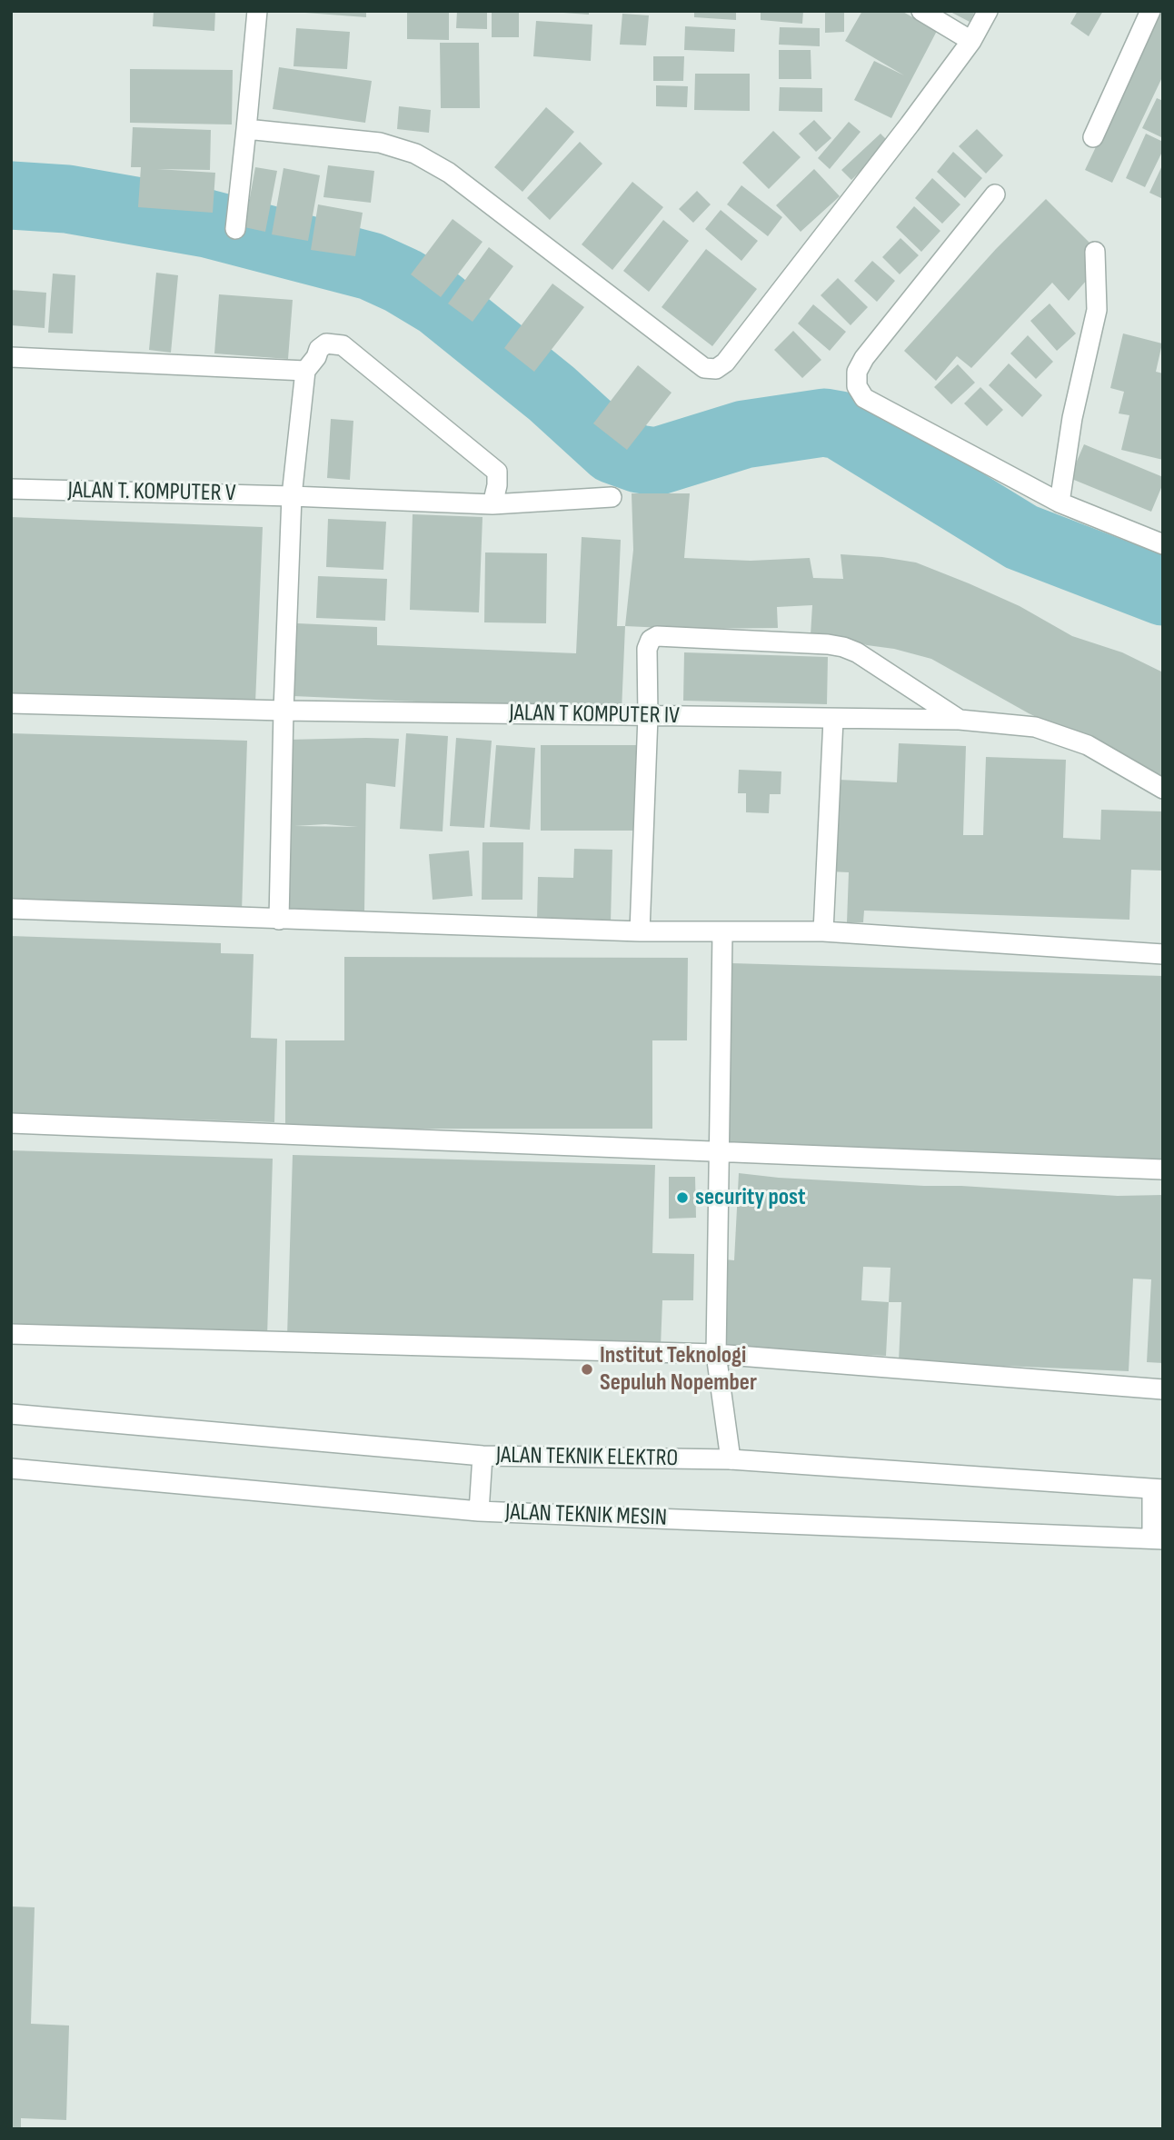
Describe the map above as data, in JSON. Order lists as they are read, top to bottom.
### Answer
{
  "streets": {
    "street": [
      "JALAN T. KOMPUTER V",
      "JALAN T KOMPUTER IV",
      "JALAN TEKNIK ELEKTRO",
      "JALAN TEKNIK MESIN"
    ]
  },
  "places": ["security post", "Institut Teknologi Sepuluh Nopember"]
}
